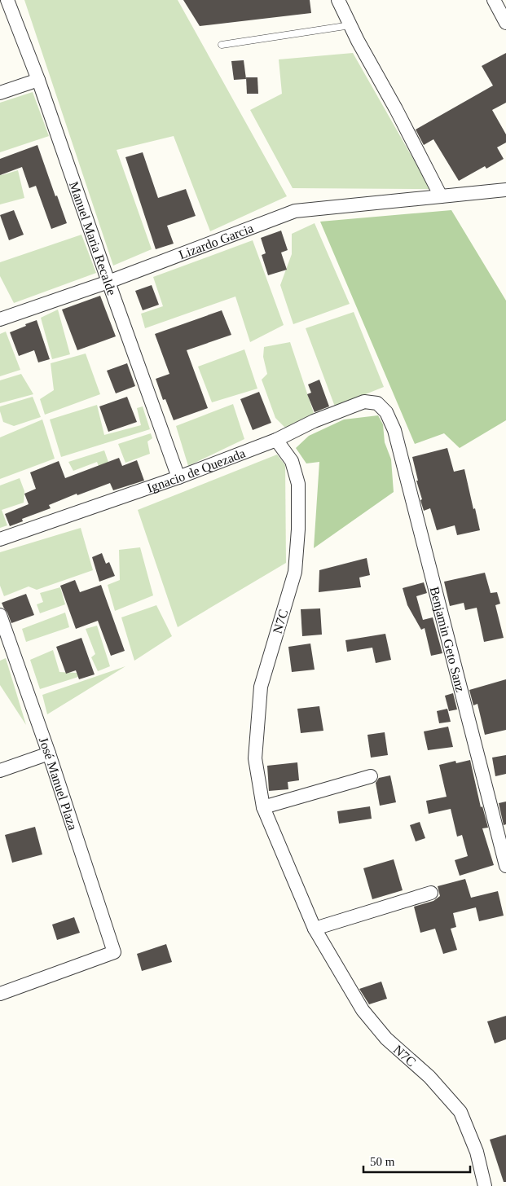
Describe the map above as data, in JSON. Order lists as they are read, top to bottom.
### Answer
{
  "streets": {
    "street": [
      "Manuel Maria Recalde",
      "Lizardo Garcia",
      "Ignacio de Quezada",
      "N7C",
      "Benjamin Geto Sanz",
      "José Manuel Plaza"
    ]
  },
  "crossings": [
    ["Manuel Maria Recalde", "Lizardo Garcia"],
    ["Manuel Maria Recalde", "Ignacio de Quezada"],
    ["Ignacio de Quezada", "N7C"],
    ["Ignacio de Quezada", "Benjamin Geto Sanz"]
  ],
  "scale_bar": "50 m"
}
